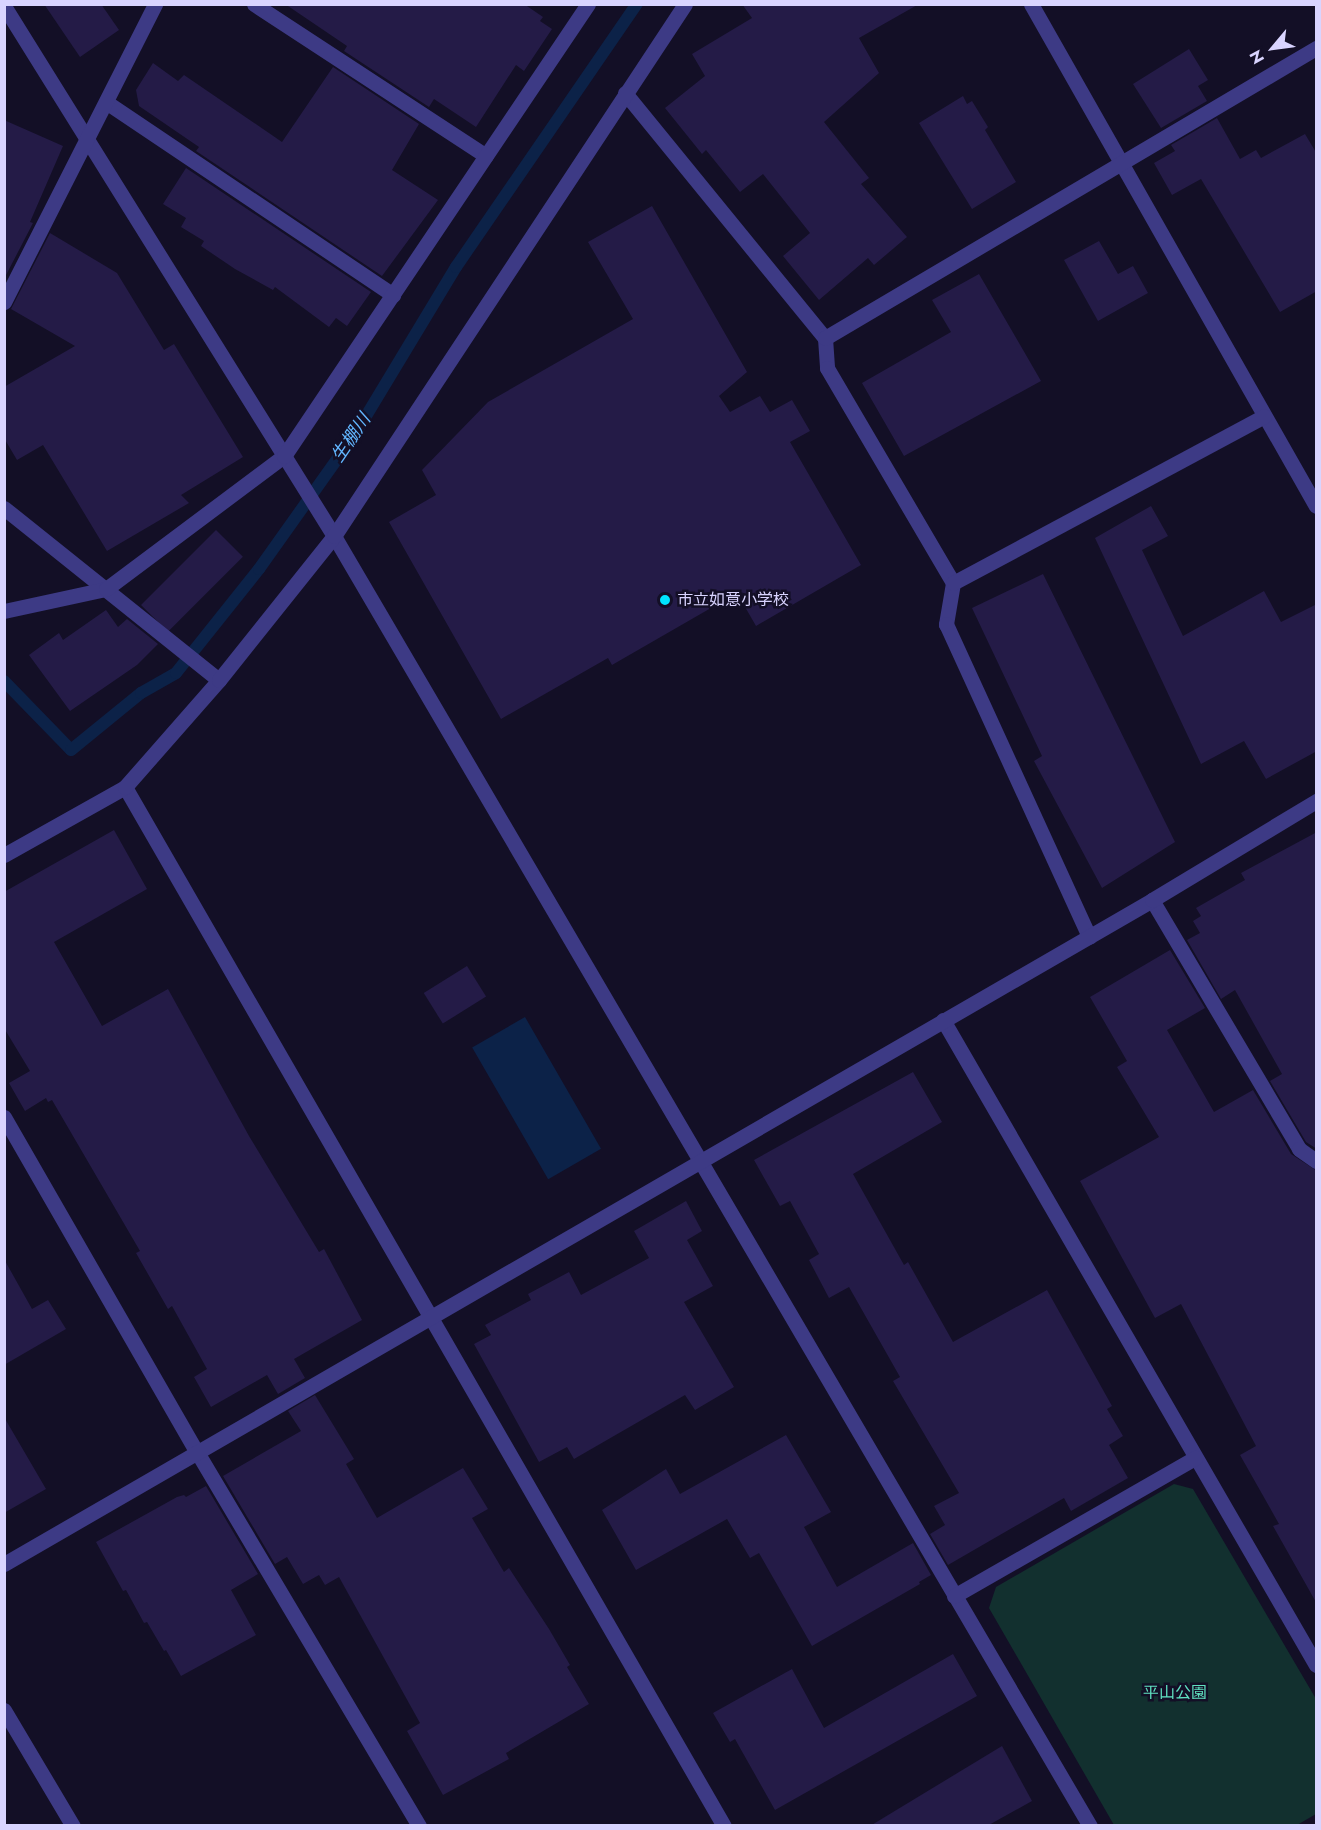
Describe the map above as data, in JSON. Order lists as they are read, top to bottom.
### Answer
{
  "water": ["生棚川"],
  "parks": ["平山公園"],
  "places": ["市立如意小学校"],
  "north": "bottom left"
}
